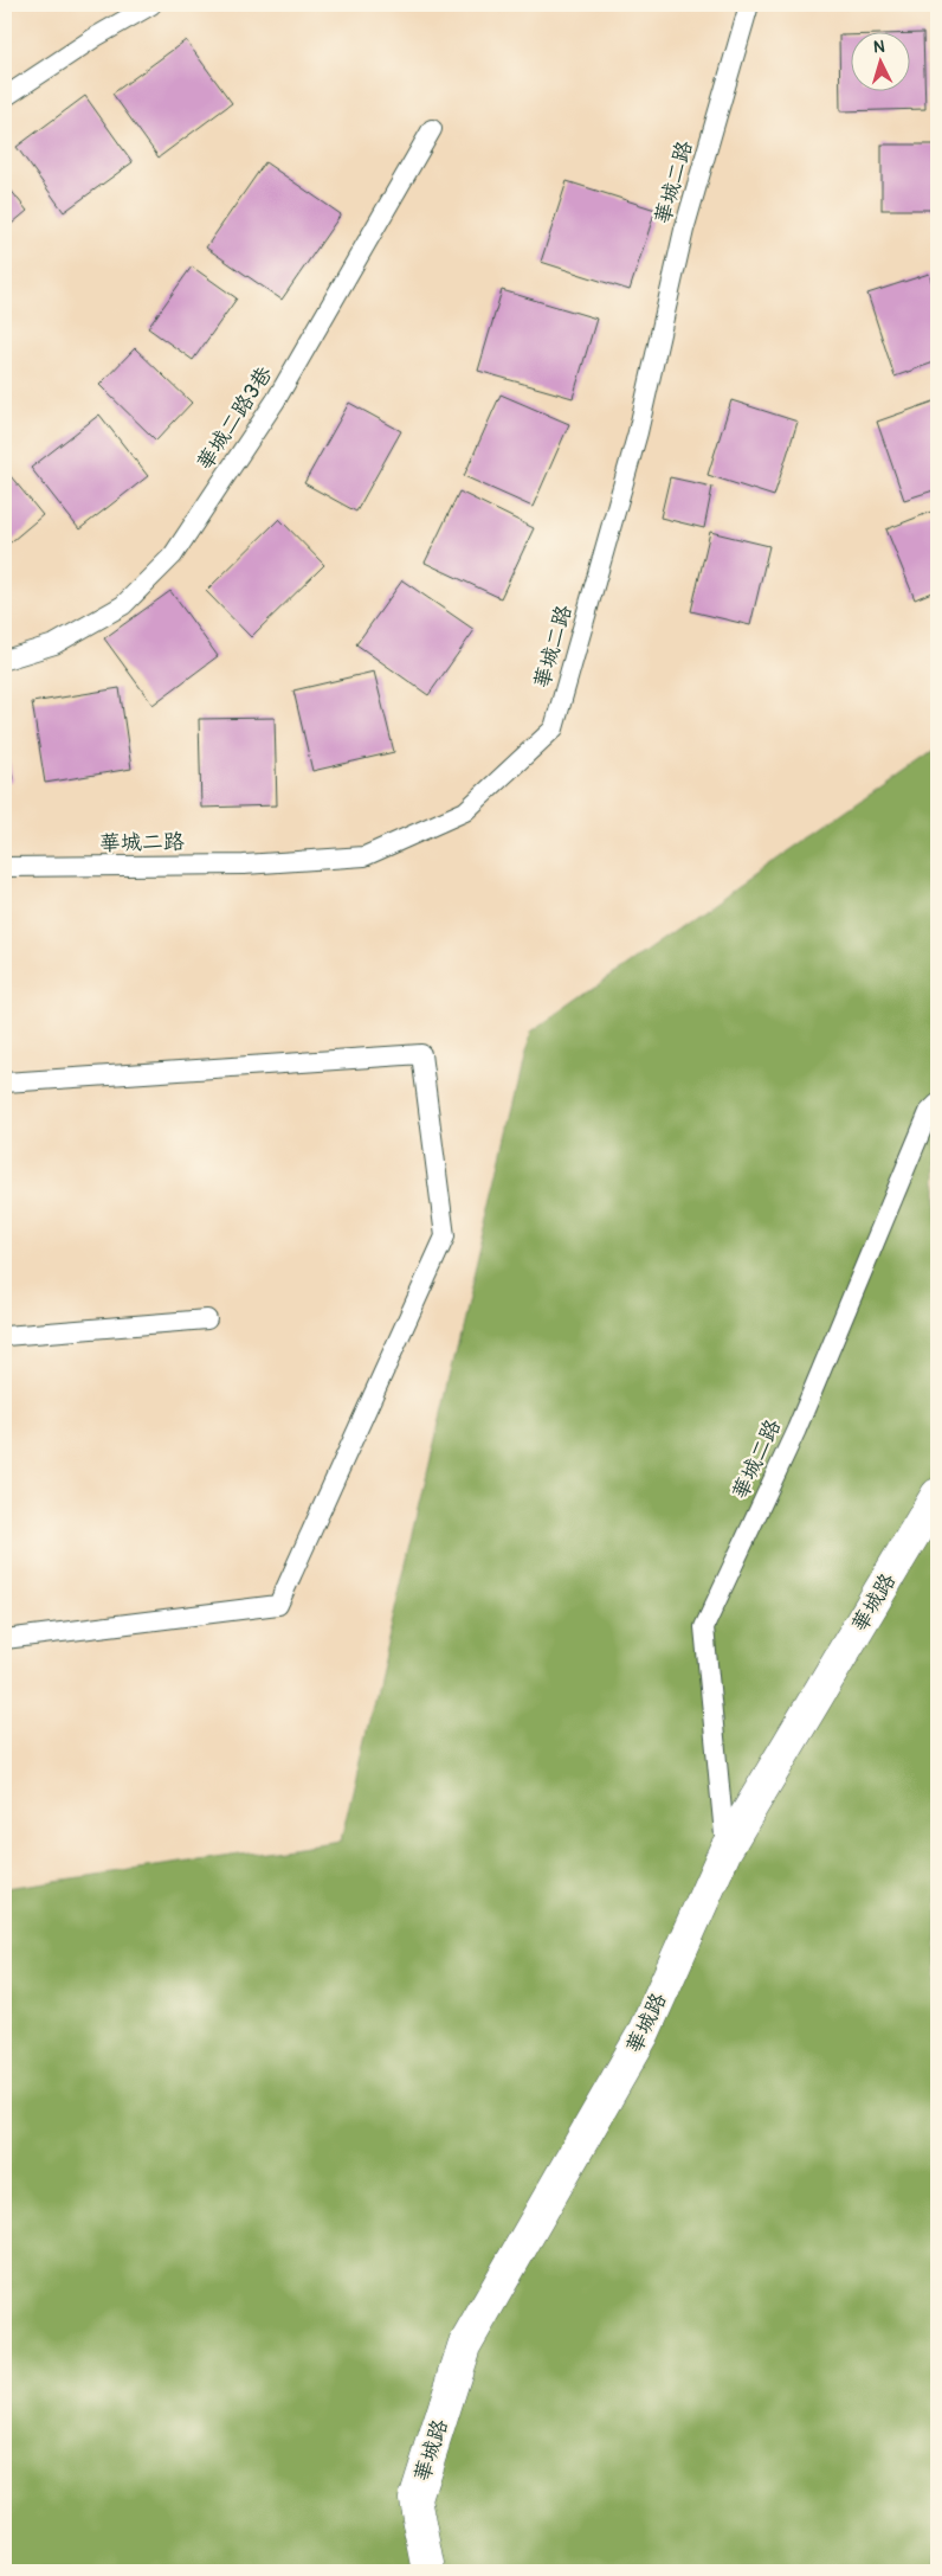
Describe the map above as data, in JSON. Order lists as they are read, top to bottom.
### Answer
{
  "streets": {
    "street": ["華城路"],
    "lane": ["華城二路", "華城二路3巷"]
  },
  "crossings": [
    ["華城二路", "華城路"]
  ],
  "north": "top"
}
